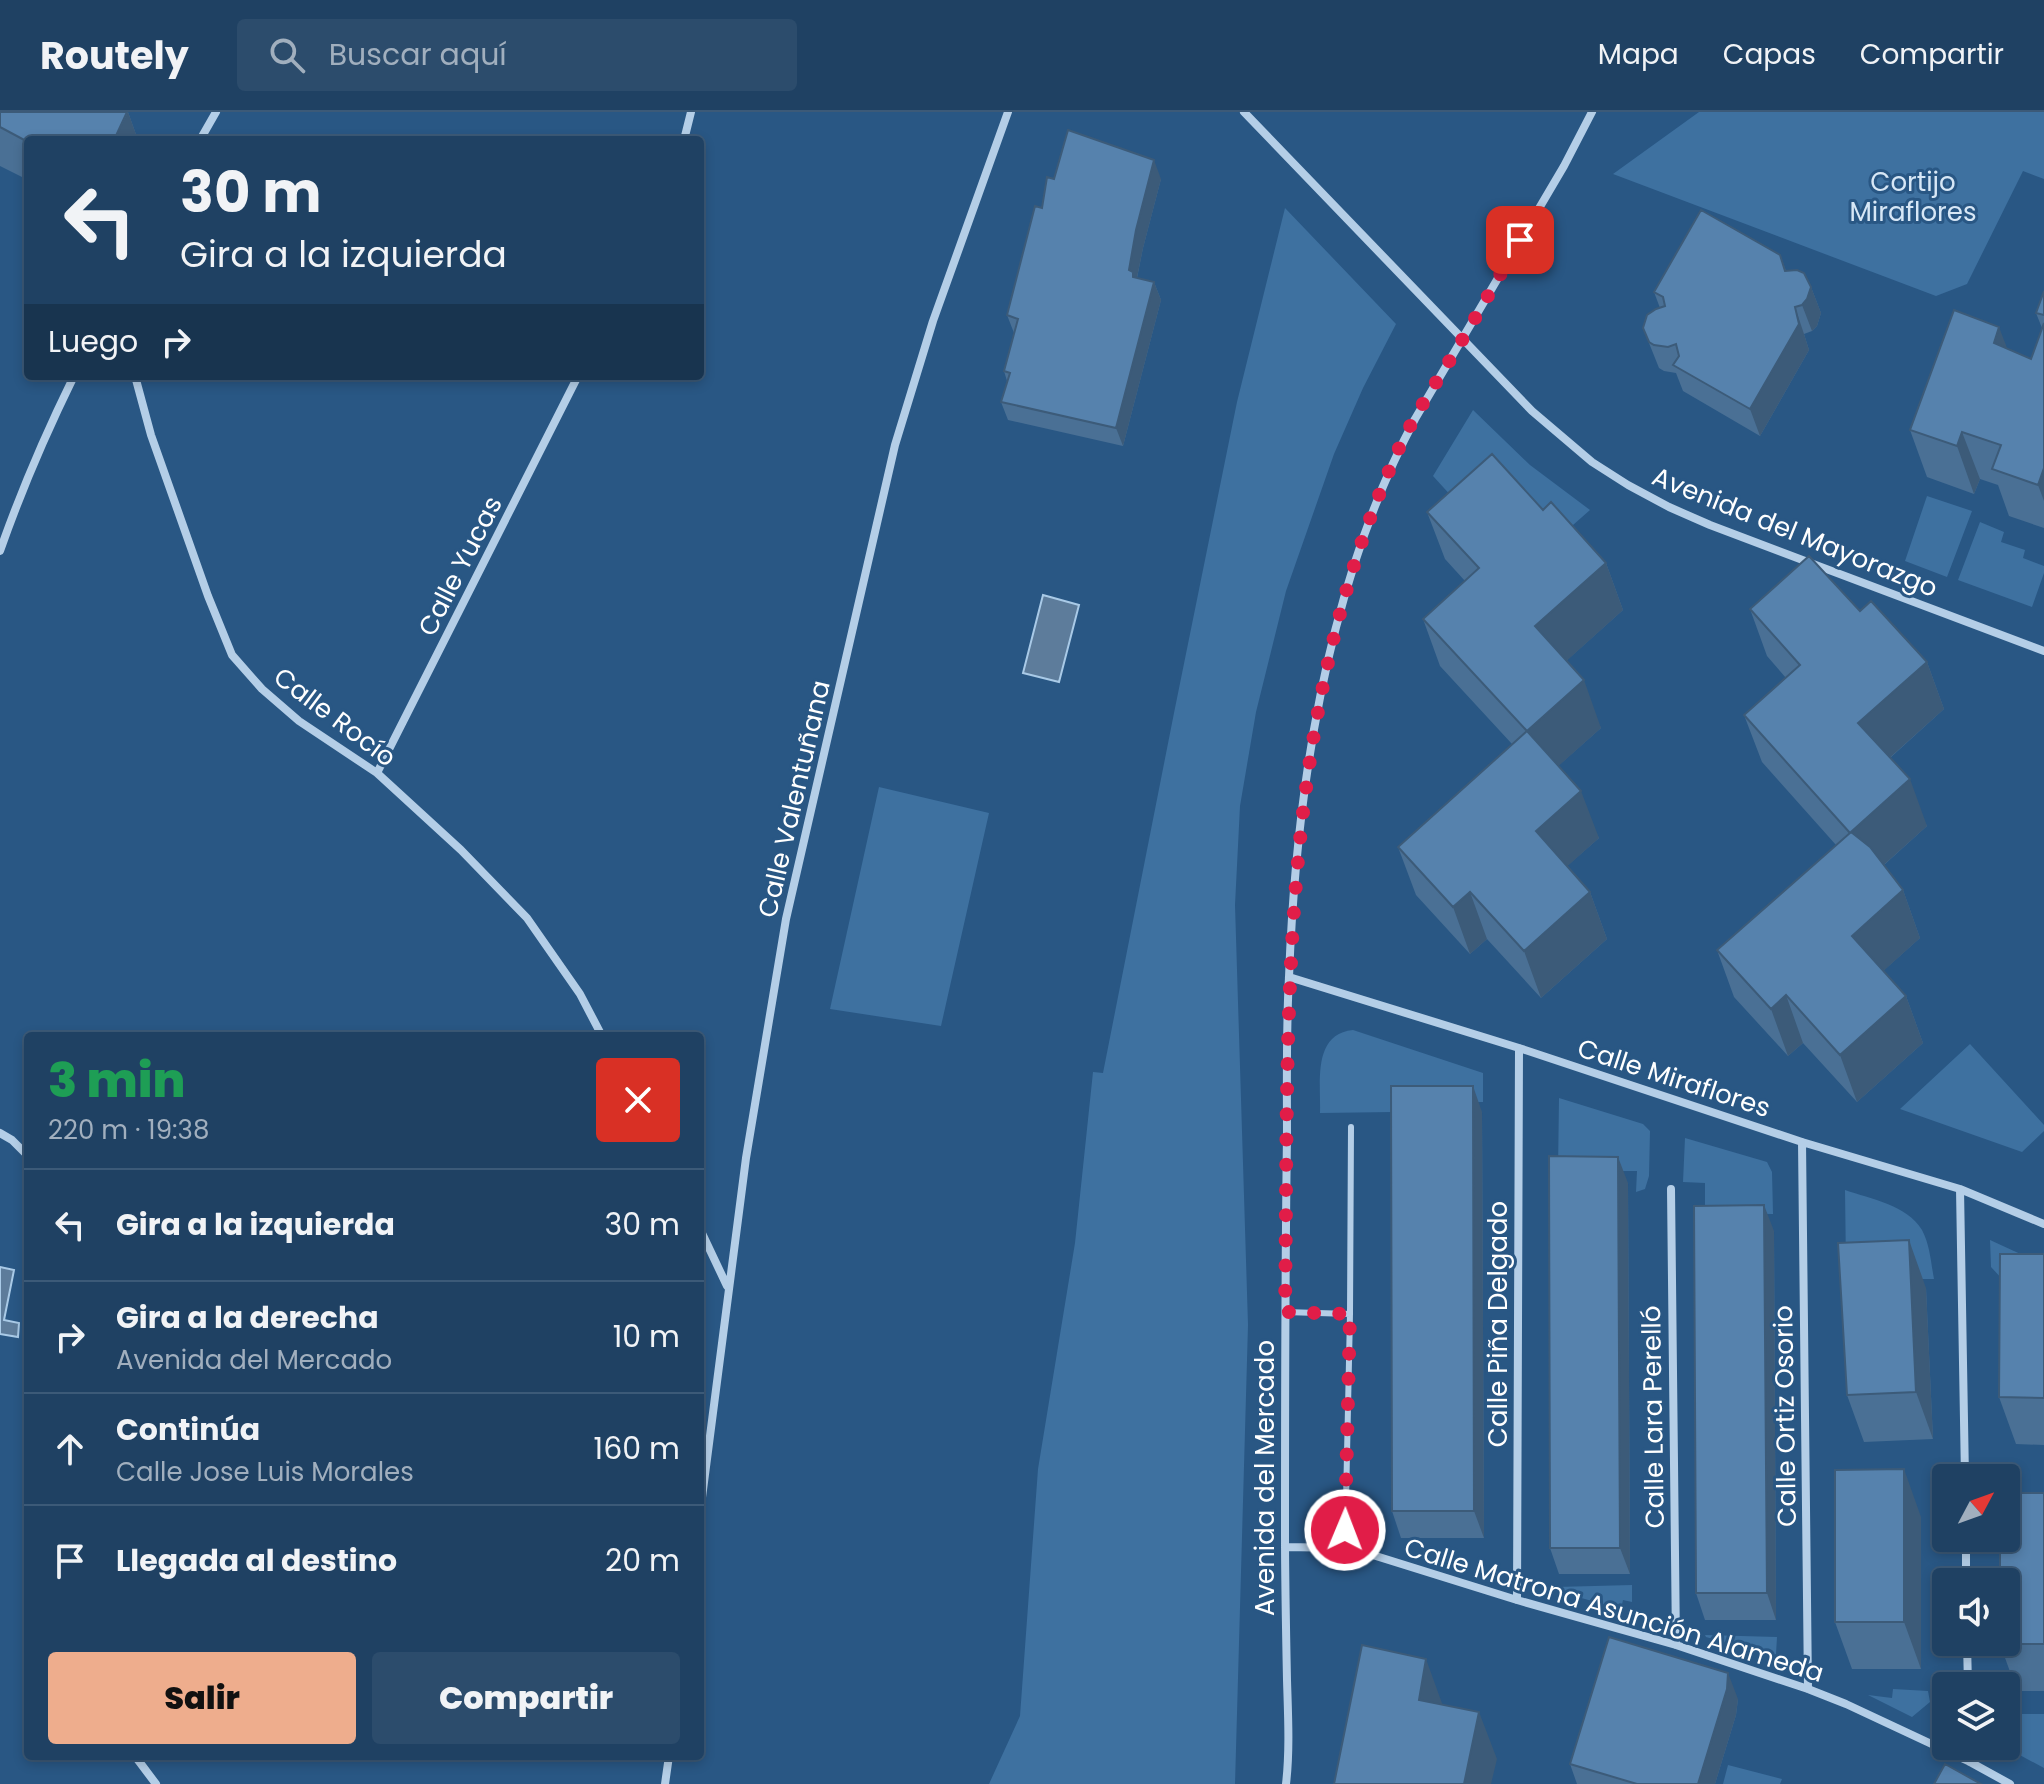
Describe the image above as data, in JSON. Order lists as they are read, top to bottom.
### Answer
{
  "streets": {
    "street": [
      "Avenida del Mayorazgo",
      "Calle Yucas",
      "Calle Rocío",
      "Calle Valentuñana",
      "Calle Miraflores",
      "Calle Piña Delgado",
      "Calle Ortiz Osorio",
      "Calle Lara Perelló",
      "Avenida del Mercado",
      "Calle Matrona Asunción Alameda"
    ]
  },
  "crossings": [
    ["Avenida del Mayorazgo", "Avenida del Mercado"],
    ["Calle Yucas", "Calle Rocío"],
    ["Calle Miraflores", "Calle Piña Delgado"],
    ["Calle Miraflores", "Calle Ortiz Osorio"],
    ["Calle Miraflores", "Avenida del Mercado"],
    ["Calle Piña Delgado", "Calle Matrona Asunción Alameda"],
    ["Calle Ortiz Osorio", "Calle Matrona Asunción Alameda"],
    ["Calle Lara Perelló", "Calle Matrona Asunción Alameda"],
    ["Avenida del Mercado", "Calle Matrona Asunción Alameda"]
  ],
  "parks": ["Cortijo Miraflores"],
  "north": "top right",
  "page": {
    "header": "Routely",
    "search": "Buscar aquí",
    "nav": ["Mapa", "Capas", "Compartir"],
    "turn": ["30 m", "Gira a la izquierda"],
    "then": "Luego",
    "heading": ["3 min", "220 m · 19:38"],
    "list": [
      {
        "name": "Gira a la izquierda",
        "value": "30 m"
      },
      {
        "name": "Gira a la derecha",
        "note": "Avenida del Mercado",
        "value": "10 m"
      },
      {
        "name": "Continúa",
        "note": "Calle Jose Luis Morales",
        "value": "160 m"
      },
      {
        "name": "Llegada al destino",
        "value": "20 m"
      }
    ],
    "buttons": ["Salir", "Compartir"]
  }
}
